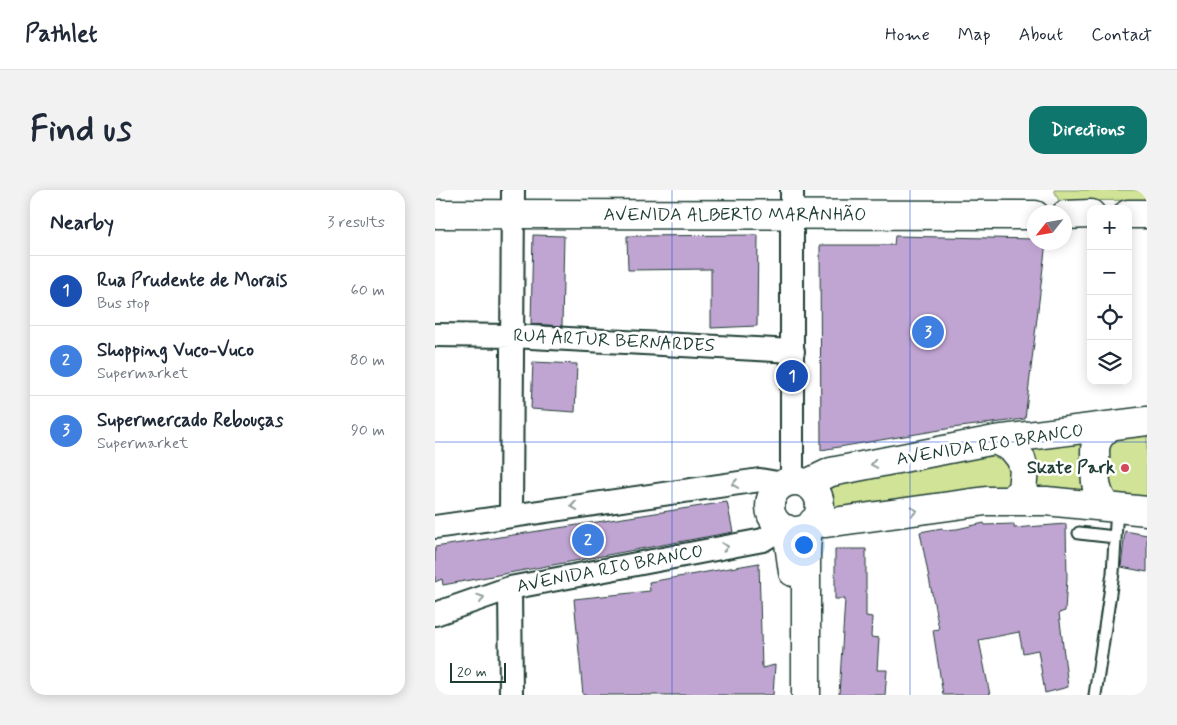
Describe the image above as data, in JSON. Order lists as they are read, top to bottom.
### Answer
{
  "streets": {
    "main road": ["AVENIDA ALBERTO MARANHÃO", "AVENIDA RIO BRANCO"],
    "street": ["RUA ARTUR BERNARDES"]
  },
  "places": ["Skate Park"],
  "scale_bar": "20 m",
  "north": "bottom left",
  "page": {
    "header": "Pathlet",
    "nav": [
      "Home",
      "Map",
      "About",
      "Contact"
    ],
    "buttons": "Directions",
    "title": "Find us",
    "heading": ["Nearby", "3 results"],
    "map_buttons": ["+", "−"],
    "list": [
      {
        "mark": "1",
        "name": "Rua Prudente de Morais",
        "note": "Bus stop",
        "value": "60 m"
      },
      {
        "mark": "2",
        "name": "Shopping Vuco-Vuco",
        "note": "Supermarket",
        "value": "80 m"
      },
      {
        "mark": "3",
        "name": "Supermercado Rebouças",
        "note": "Supermarket",
        "value": "90 m"
      }
    ],
    "pins": ["3", "1", "2"],
    "scale": "20 m"
  }
}
